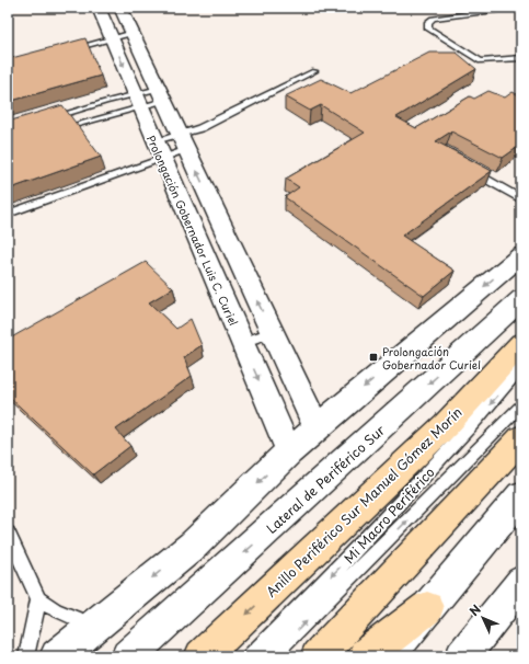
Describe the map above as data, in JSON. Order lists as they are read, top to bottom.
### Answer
{
  "streets": {
    "highway": ["Anillo Periférico Sur Manuel Gómez Morín"],
    "street": ["Prolongación Gobernador Luis C. Curiel", "Lateral de Periférico Sur"],
    "lane": ["Mi Macro Periférico"]
  },
  "places": {
    "transit": ["Prolongación Gobernador Curiel"]
  },
  "north": "top left"
}
